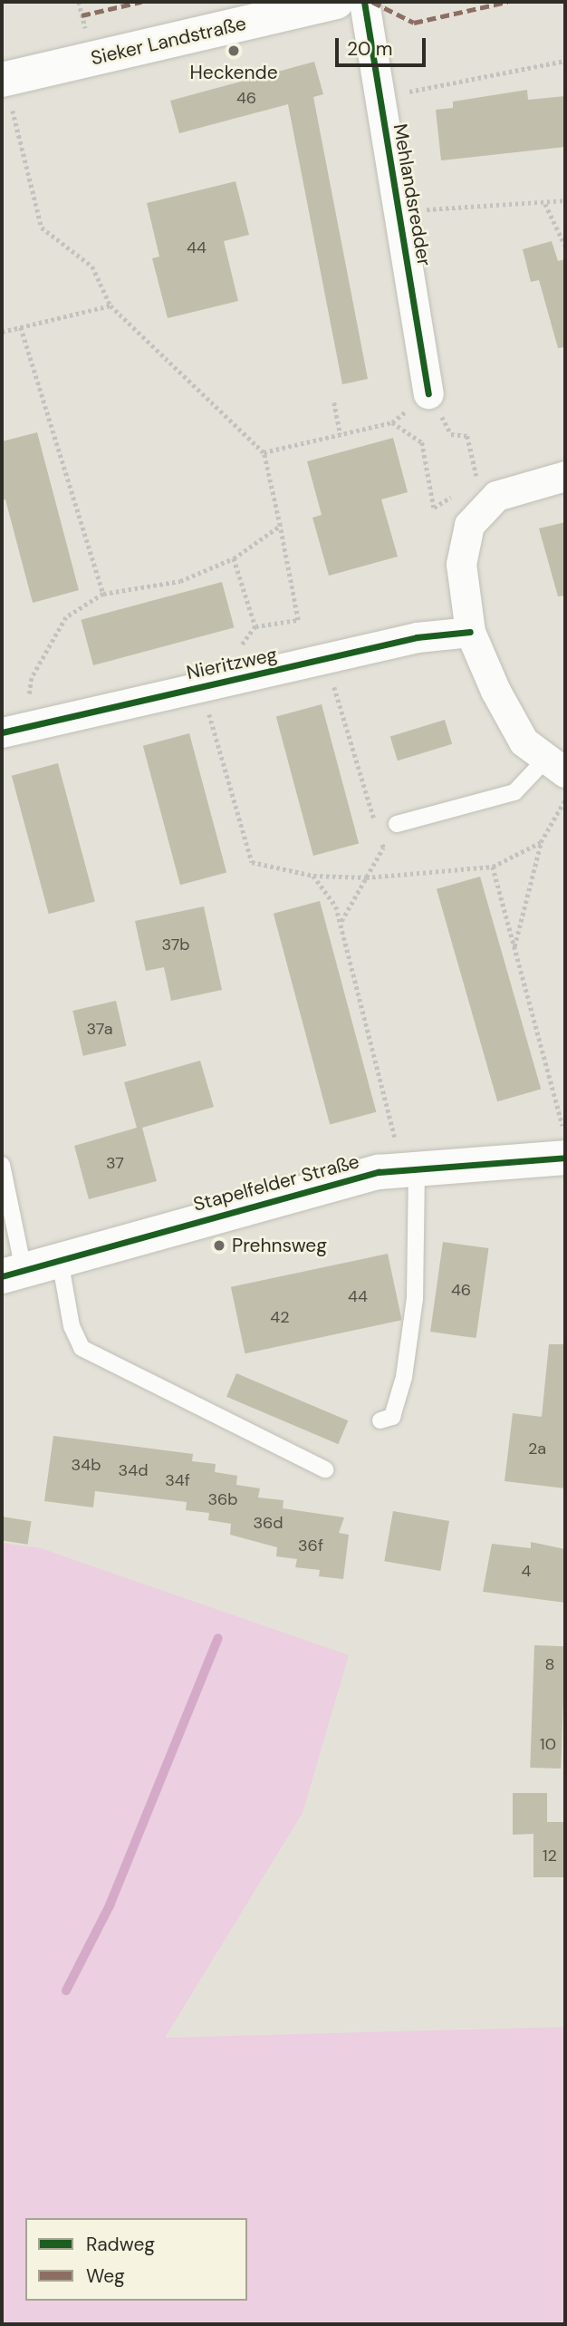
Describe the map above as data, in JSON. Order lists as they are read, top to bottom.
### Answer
{
  "streets": {
    "street": [
      "Sieker Landstraße",
      "Mehlandsredder",
      "Nieritzweg",
      "Stapelfelder Straße"
    ]
  },
  "places": ["Heckende", "Prehnsweg"],
  "house_numbers": [
    "46",
    "44",
    "37b",
    "37a",
    "37",
    "46",
    "44",
    "42",
    "2a",
    "34b",
    "34d",
    "34f",
    "36b",
    "36d",
    "36f",
    "4",
    "8",
    "10",
    "12"
  ],
  "legend": ["Radweg", "Weg"],
  "scale_bar": "20 m"
}
